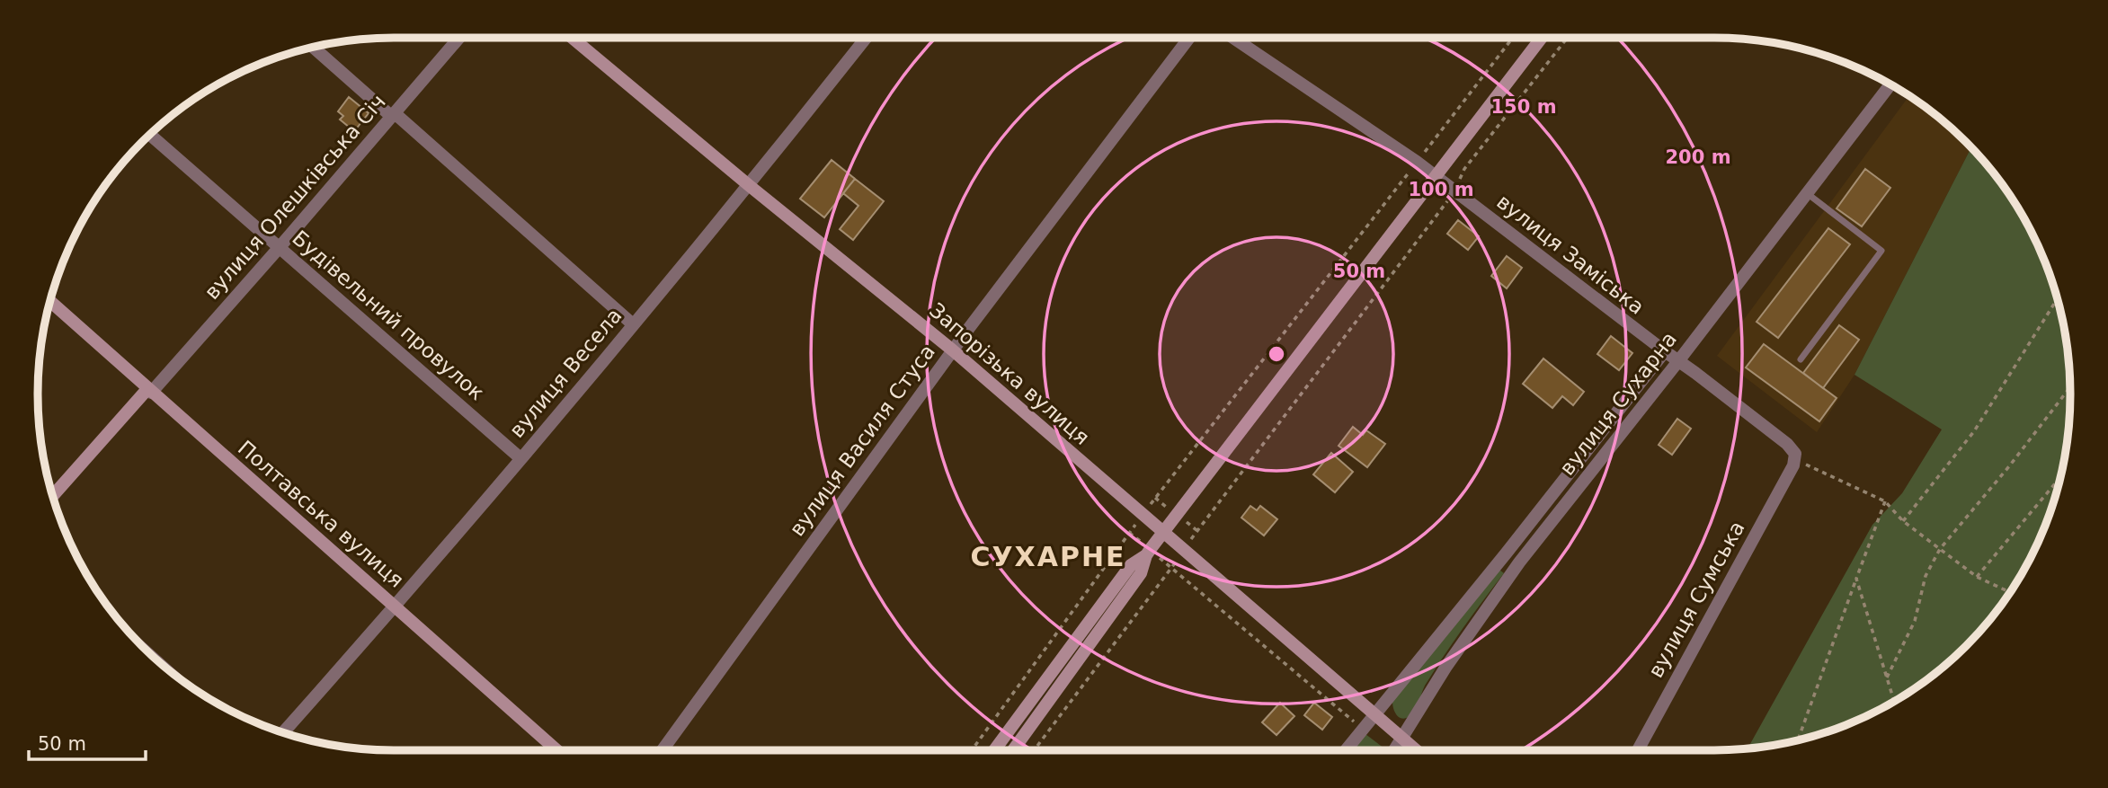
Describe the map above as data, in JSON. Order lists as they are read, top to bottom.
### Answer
{
  "streets": {
    "main road": ["вулиця Олешківська Січ", "Запорізька вулиця", "Полтавська вулиця"],
    "street": [
      "вулиця Заміська",
      "Будівельний провулок",
      "вулиця Весела",
      "вулиця Сухарна",
      "вулиця Василя Стуса",
      "вулиця Сумська"
    ]
  },
  "crossings": [
    ["вулиця Олешківська Січ", "Будівельний провулок"],
    ["вулиця Олешківська Січ", "Полтавська вулиця"],
    ["вулиця Заміська", "вулиця Сухарна"],
    ["вулиця Заміська", "вулиця Сумська"],
    ["Будівельний провулок", "вулиця Весела"],
    ["вулиця Весела", "Запорізька вулиця"],
    ["вулиця Весела", "Полтавська вулиця"],
    ["Запорізька вулиця", "вулиця Сухарна"],
    ["Запорізька вулиця", "вулиця Василя Стуса"]
  ],
  "districts": ["СУХАРНЕ"],
  "scale_bar": "50 m",
  "rings": [
    "150 m",
    "200 m",
    "100 m",
    "50 m"
  ]
}
